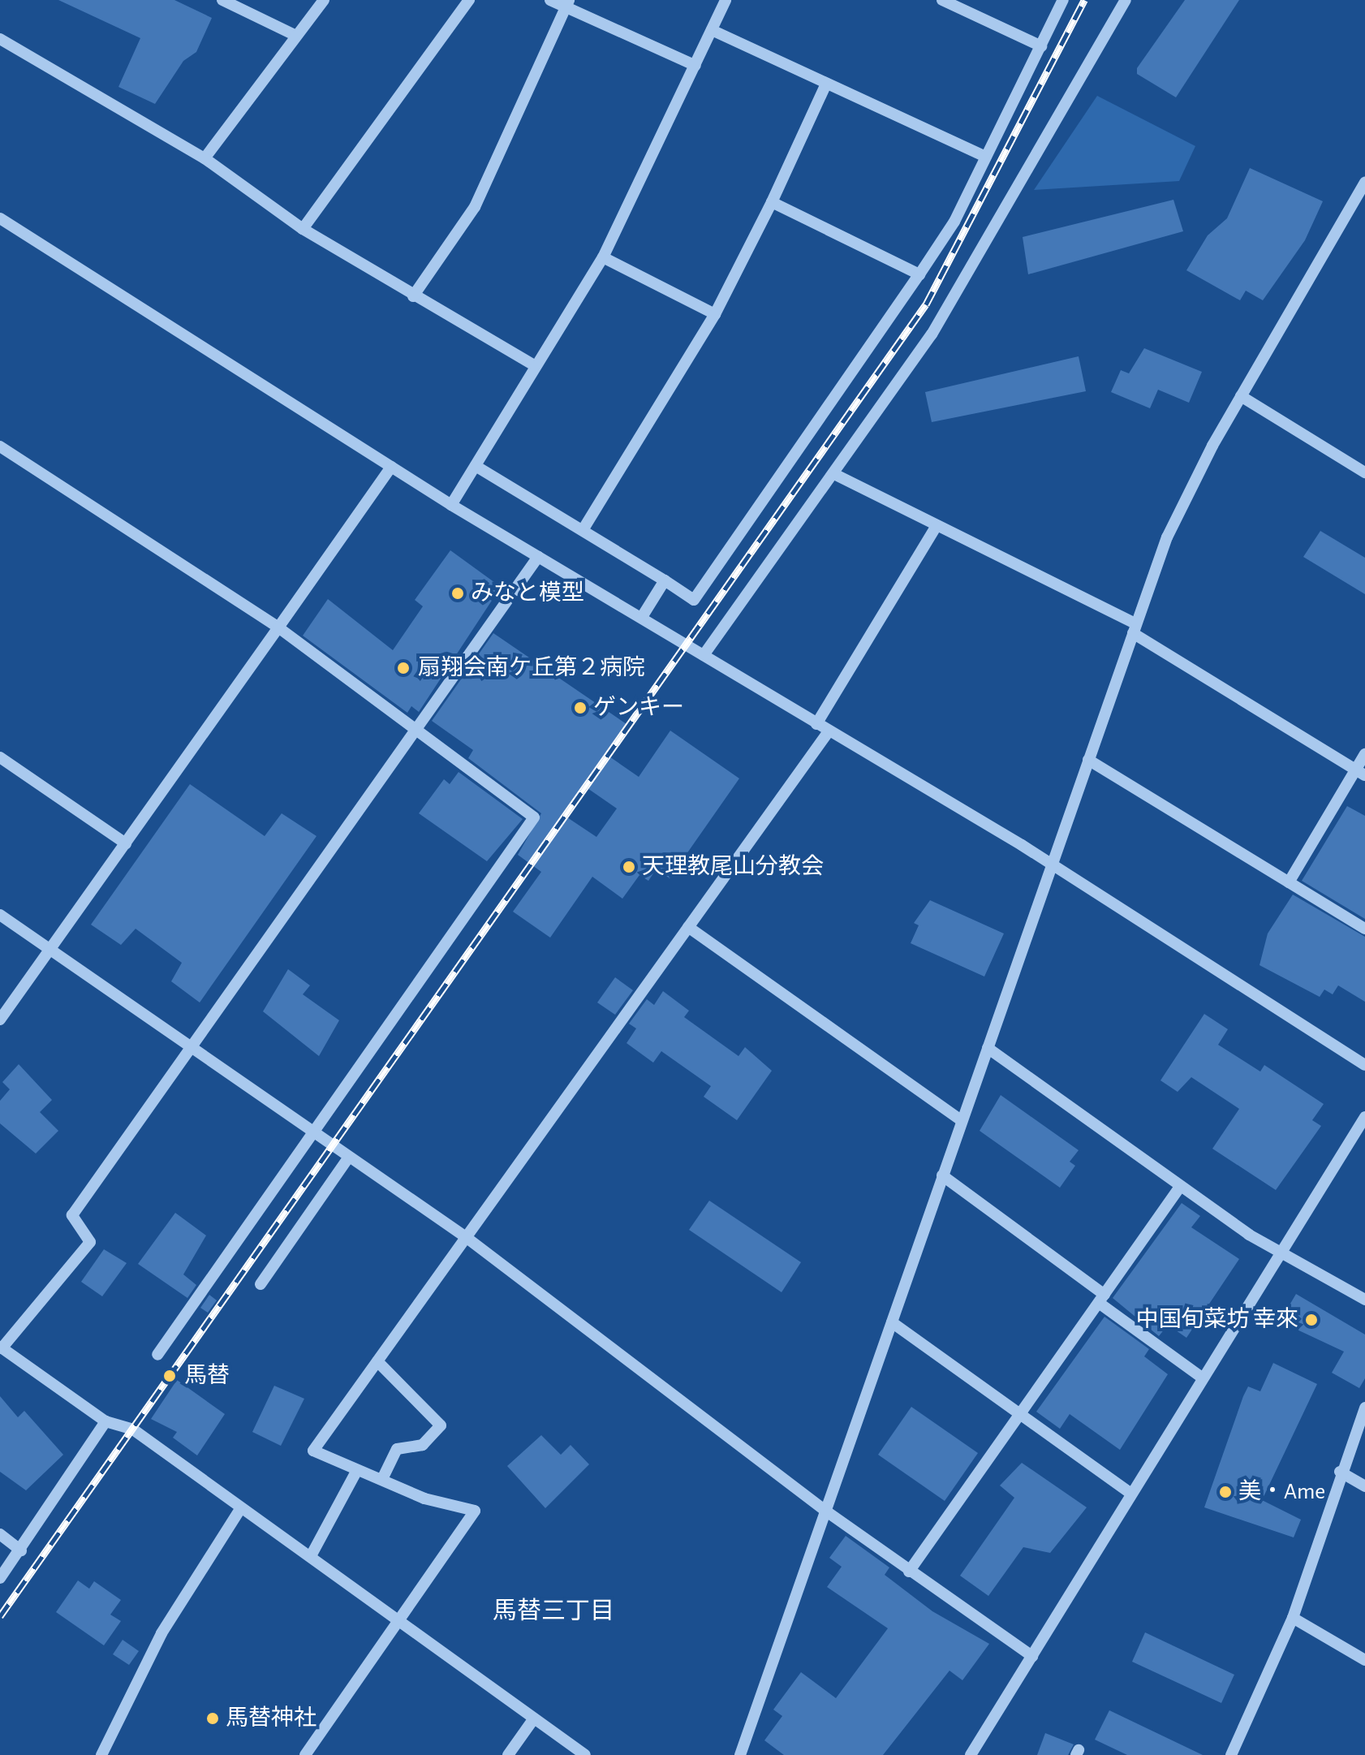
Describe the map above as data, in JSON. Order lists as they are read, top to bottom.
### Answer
{
  "districts": ["馬替三丁目"],
  "places": [
    "みなと模型",
    "扇翔会南ケ丘第２病院",
    "ゲンキー",
    "天理教尾山分教会",
    "中国旬菜坊 幸來",
    "馬替",
    "美・Ame",
    "馬替神社"
  ]
}
